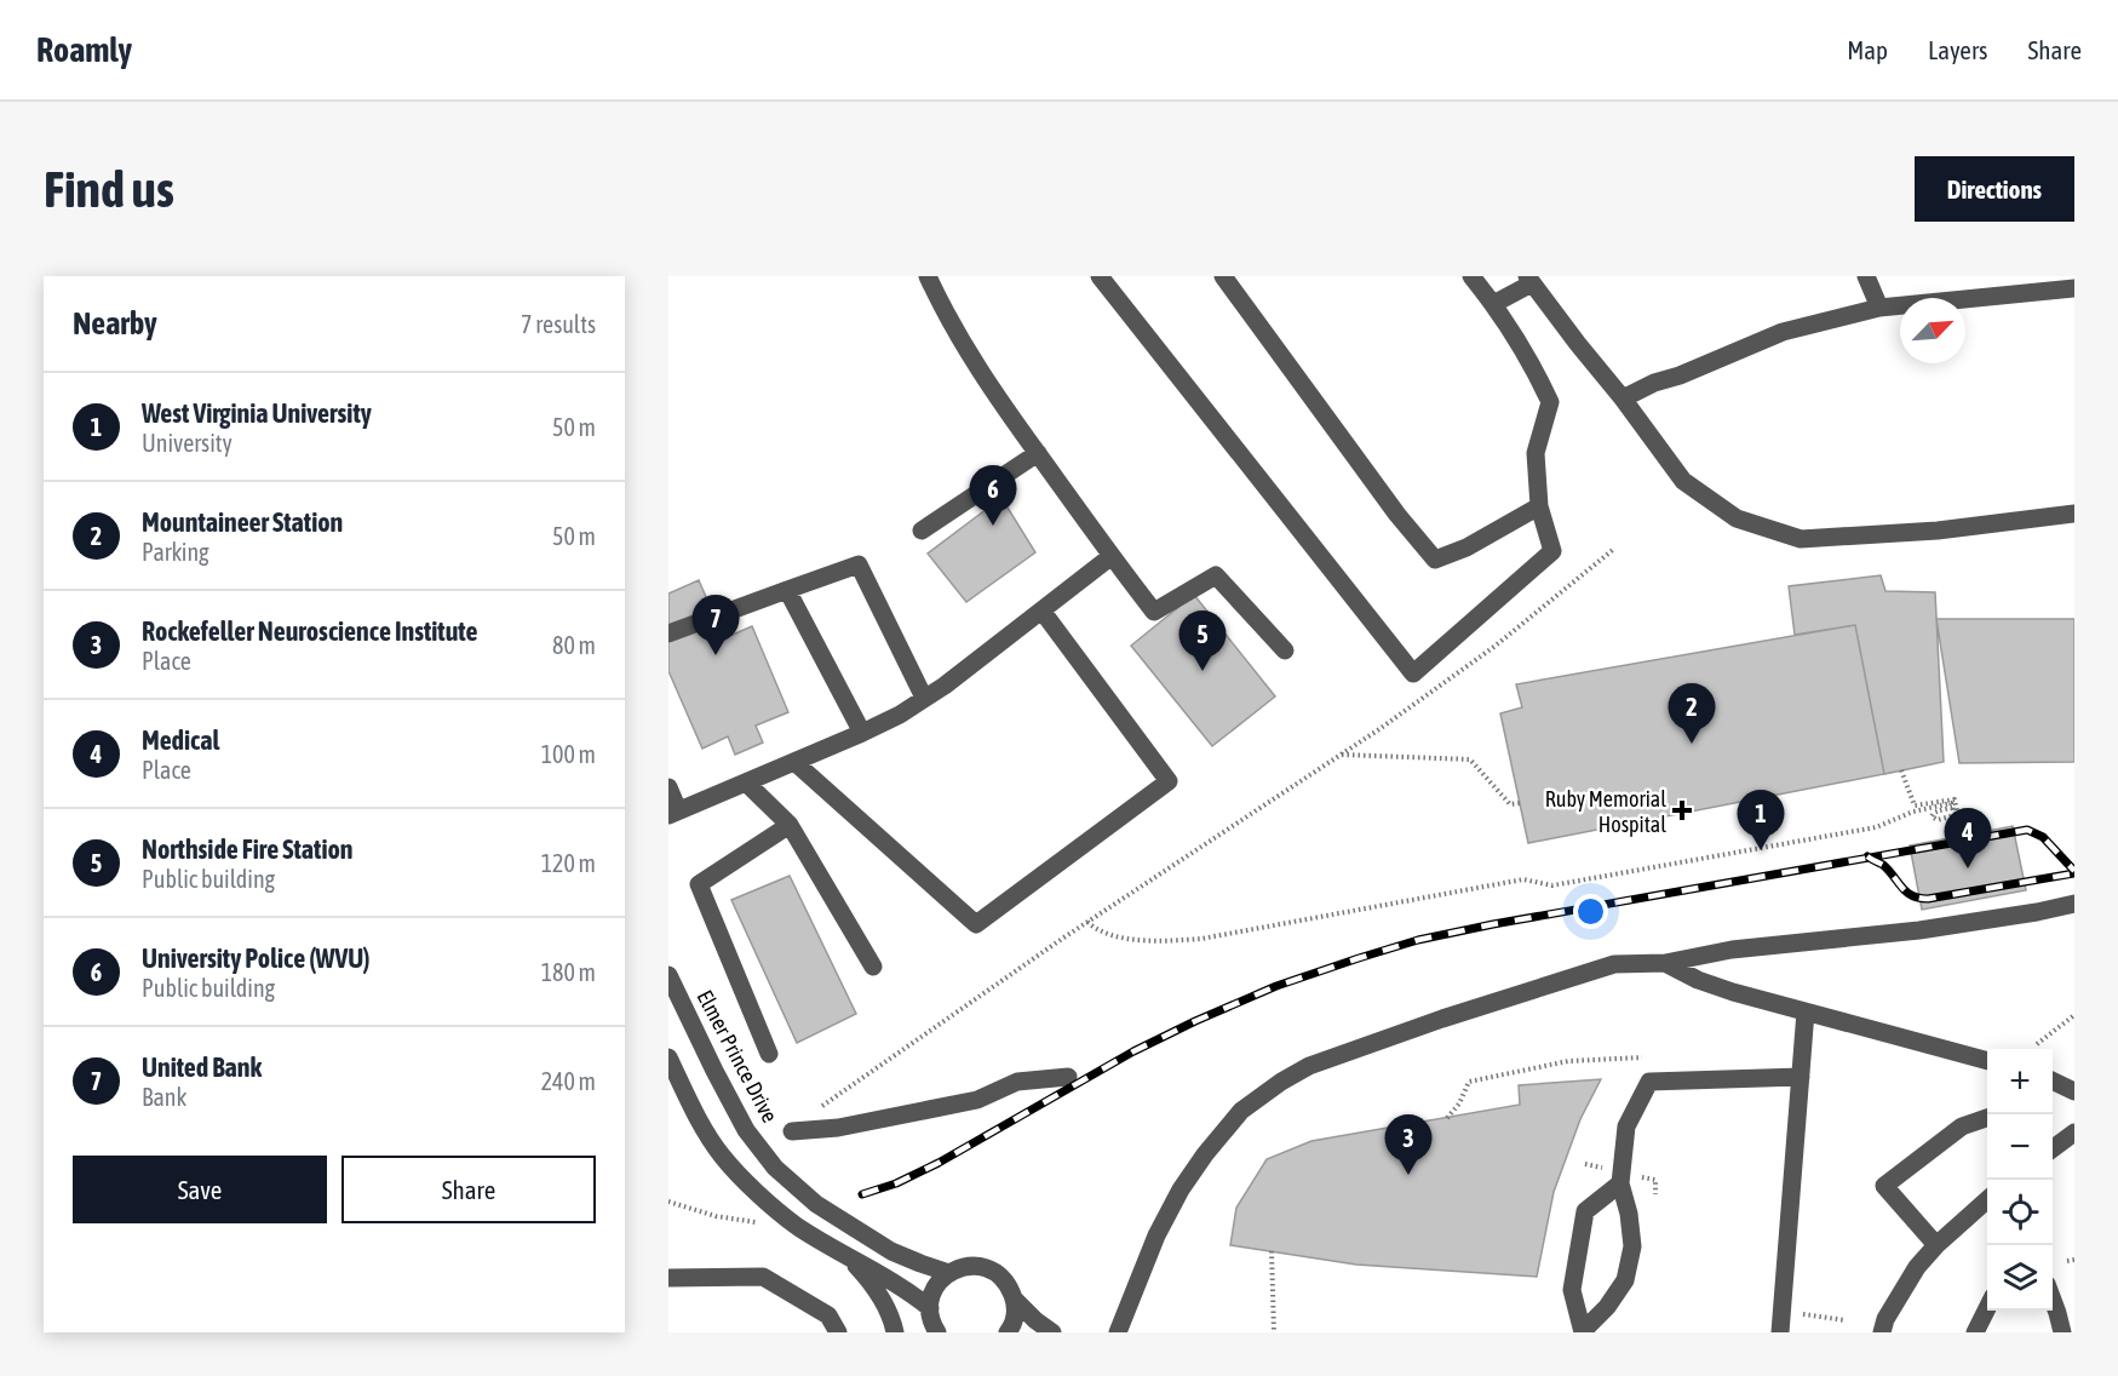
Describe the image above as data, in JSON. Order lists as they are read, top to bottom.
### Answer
{
  "streets": {
    "street": ["Elmer Prince Drive"]
  },
  "places": {
    "health": ["Ruby Memorial Hospital"]
  },
  "north": "top right",
  "page": {
    "header": "Roamly",
    "nav": ["Map", "Layers", "Share"],
    "buttons": [
      "Directions",
      ["Save", "Share"]
    ],
    "title": "Find us",
    "heading": ["Nearby", "7 results"],
    "list": [
      {
        "mark": "1",
        "name": "West Virginia University",
        "note": "University",
        "value": "50 m"
      },
      {
        "mark": "2",
        "name": "Mountaineer Station",
        "note": "Parking",
        "value": "50 m"
      },
      {
        "mark": "3",
        "name": "Rockefeller Neuroscience Institute",
        "note": "Place",
        "value": "80 m"
      },
      {
        "mark": "4",
        "name": "Medical",
        "note": "Place",
        "value": "100 m"
      },
      {
        "mark": "5",
        "name": "Northside Fire Station",
        "note": "Public building",
        "value": "120 m"
      },
      {
        "mark": "6",
        "name": "University Police (WVU)",
        "note": "Public building",
        "value": "180 m"
      },
      {
        "mark": "7",
        "name": "United Bank",
        "note": "Bank",
        "value": "240 m"
      }
    ],
    "pins": [
      "6",
      "7",
      "5",
      "2",
      "1",
      "4",
      "3"
    ],
    "map_buttons": ["+", "−"]
  }
}
